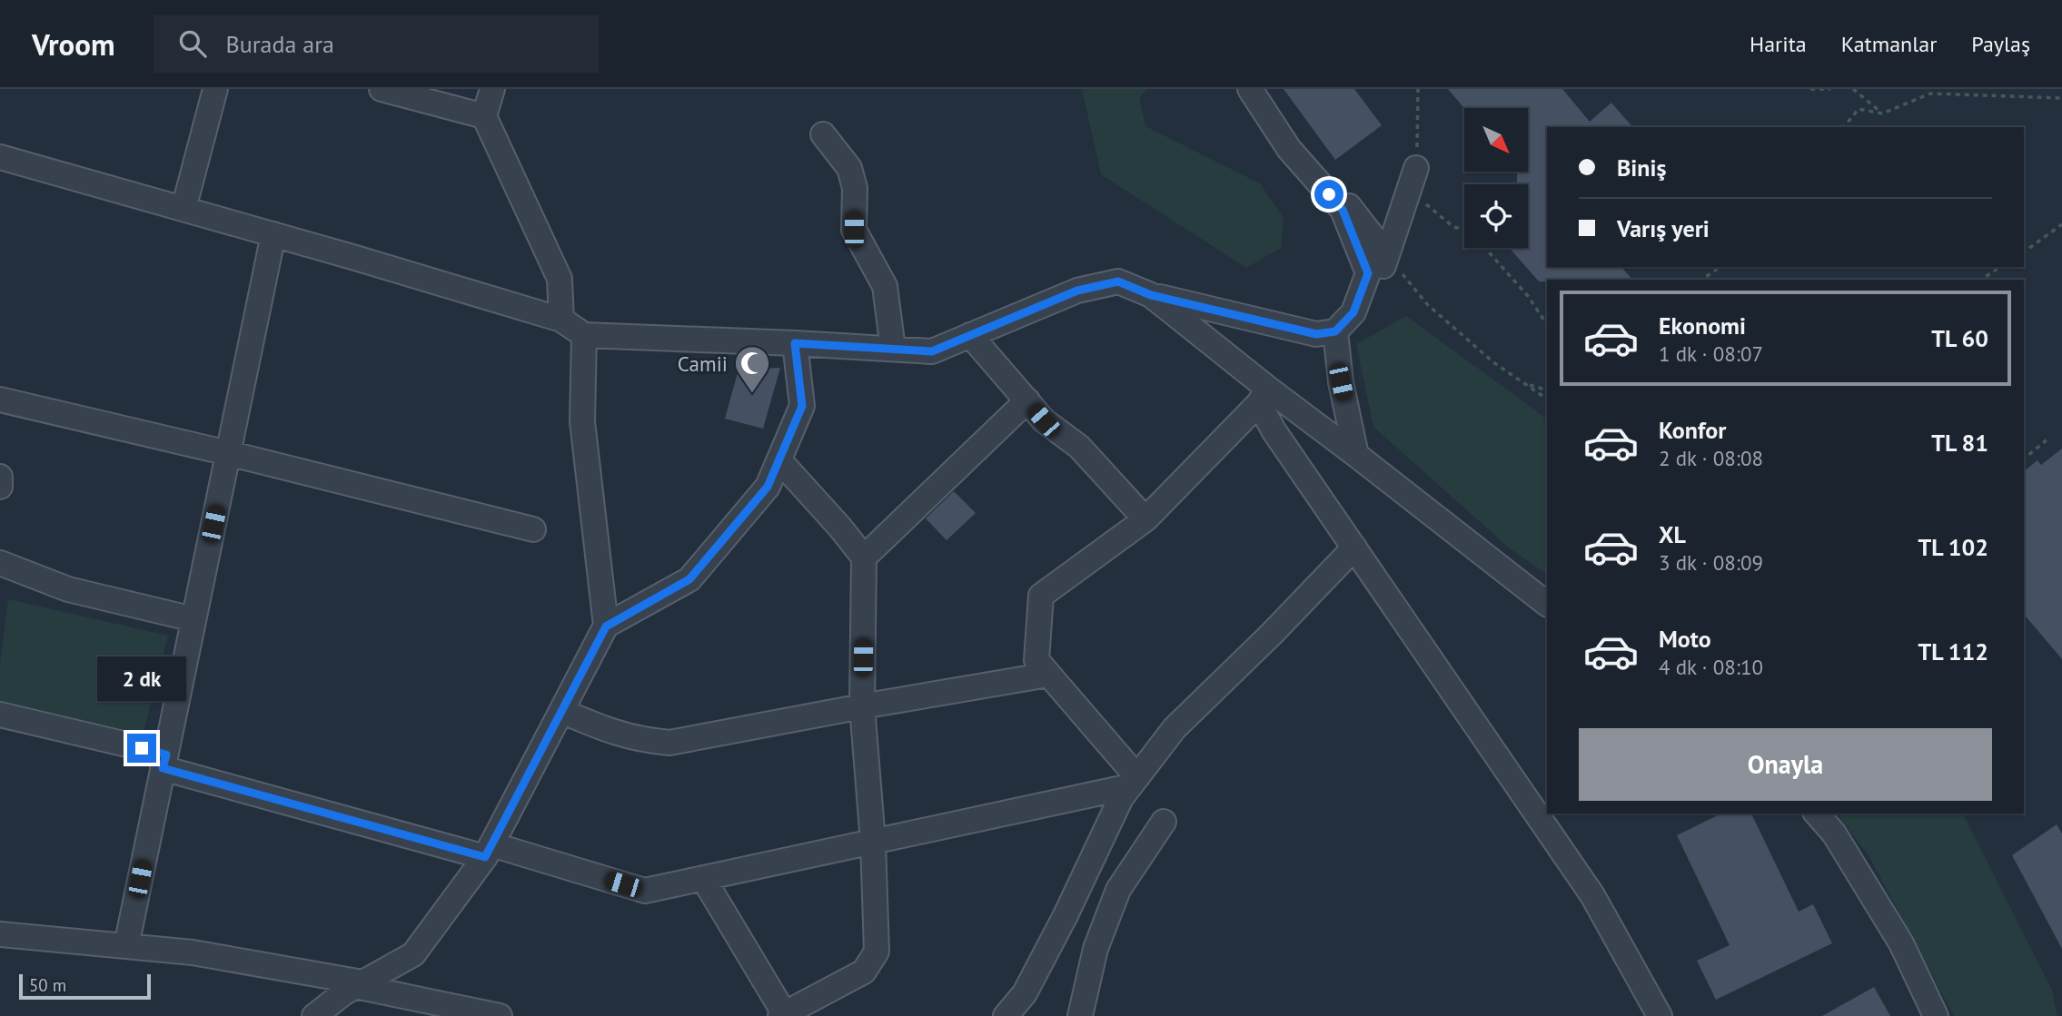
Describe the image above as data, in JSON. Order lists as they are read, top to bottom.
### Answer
{
  "places": {
    "mosque": ["Camii"]
  },
  "scale_bar": "50 m",
  "north": "bottom right",
  "page": {
    "header": "Vroom",
    "search": "Burada ara",
    "nav": ["Harita", "Katmanlar", "Paylaş"],
    "banner": ["Biniş", "Varış yeri"],
    "list": [
      {
        "name": "Ekonomi",
        "note": "1 dk · 08:07",
        "value": "TL 60"
      },
      {
        "name": "Konfor",
        "note": "2 dk · 08:08",
        "value": "TL 81"
      },
      {
        "name": "XL",
        "note": "3 dk · 08:09",
        "value": "TL 102"
      },
      {
        "name": "Moto",
        "note": "4 dk · 08:10",
        "value": "TL 112"
      }
    ],
    "bubble": "2 dk",
    "buttons": "Onayla",
    "scale": "50 m"
  }
}
